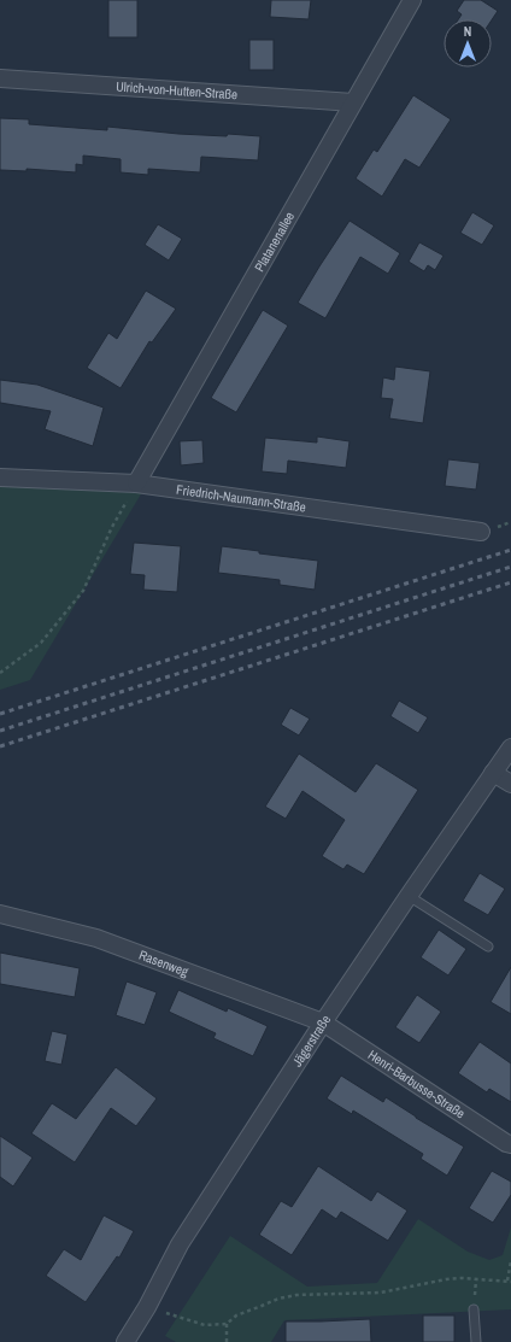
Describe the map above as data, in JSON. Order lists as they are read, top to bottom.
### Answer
{
  "streets": {
    "street": [
      "Ulrich-von-Hutten-Straße",
      "Platanenallee",
      "Friedrich-Naumann-Straße",
      "Rasenweg",
      "Jägerstraße",
      "Henri-Barbusse-Straße"
    ]
  },
  "crossings": [
    ["Ulrich-von-Hutten-Straße", "Platanenallee"],
    ["Platanenallee", "Friedrich-Naumann-Straße"],
    ["Rasenweg", "Jägerstraße"],
    ["Rasenweg", "Henri-Barbusse-Straße"],
    ["Jägerstraße", "Henri-Barbusse-Straße"]
  ],
  "north": "top"
}
